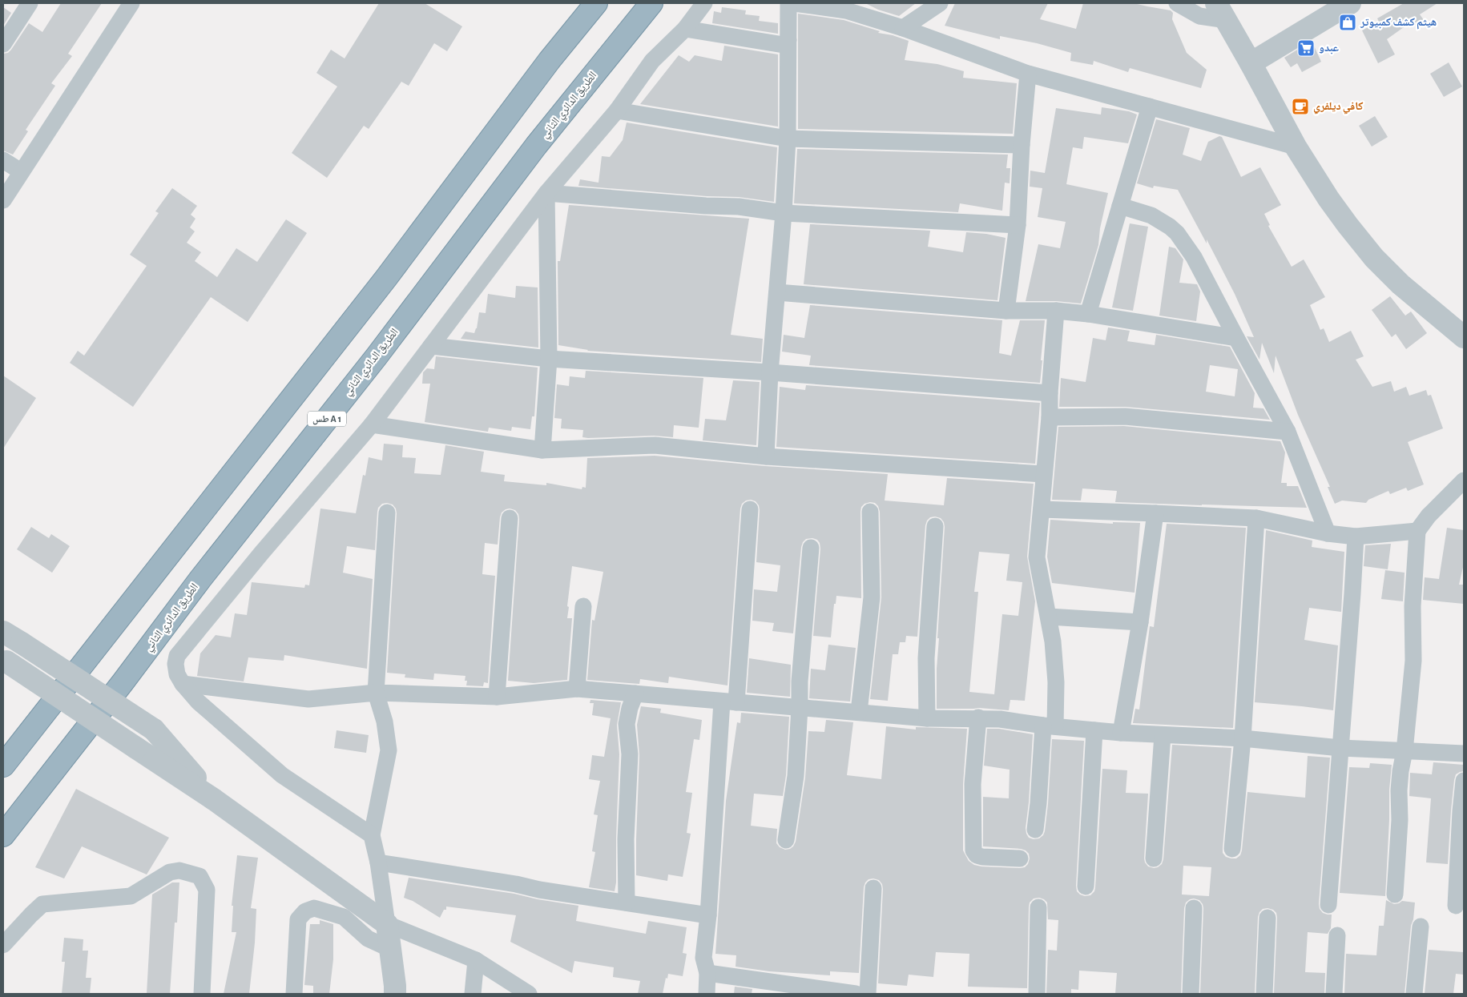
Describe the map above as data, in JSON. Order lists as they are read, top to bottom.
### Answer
{
  "streets": {
    "highway": ["الطريق الدائري الثاني", "طس A 1"]
  },
  "places": {
    "shop": ["هيثم كشف كمبيوتر"],
    "supermarket": ["عبدو"],
    "cafe": ["كافي ديلفري"]
  }
}
